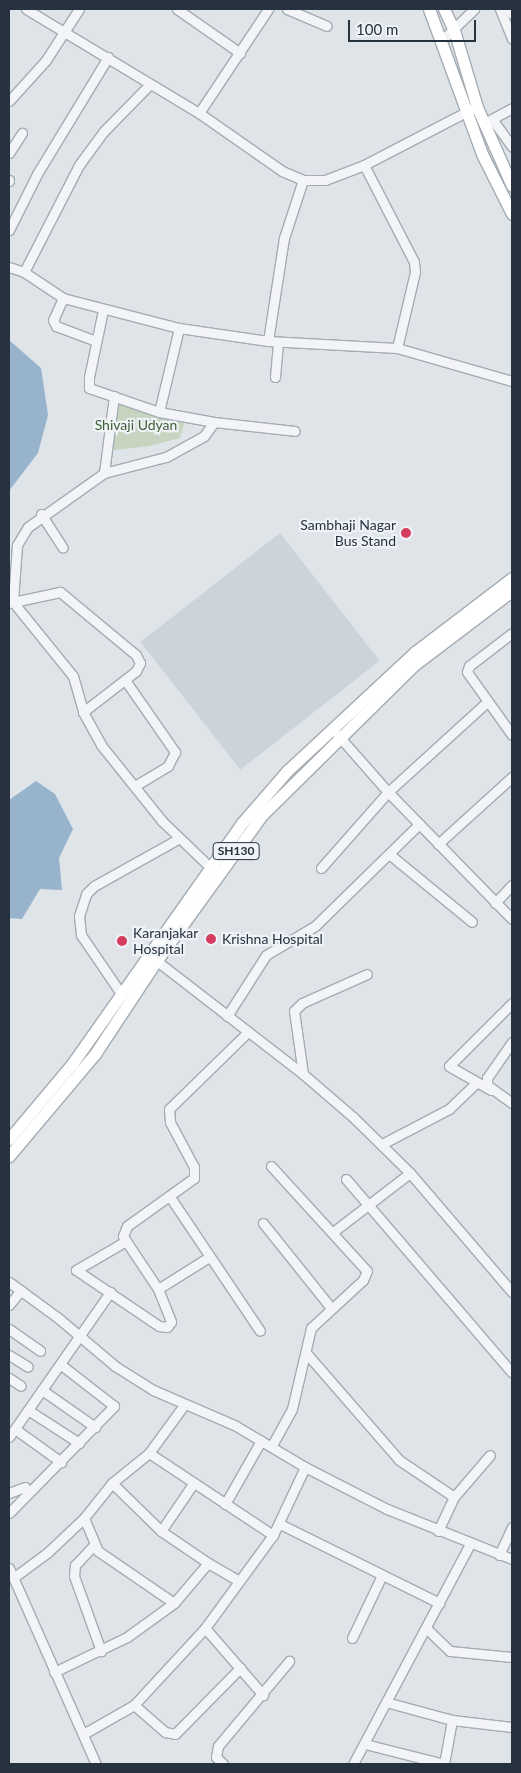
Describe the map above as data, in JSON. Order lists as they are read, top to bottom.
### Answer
{
  "streets": {
    "main road": ["SH130"]
  },
  "parks": ["Shivaji Udyan"],
  "places": ["Sambhaji Nagar Bus Stand", "Krishna Hospital", "Karanjakar Hospital"],
  "scale_bar": "100 m"
}
